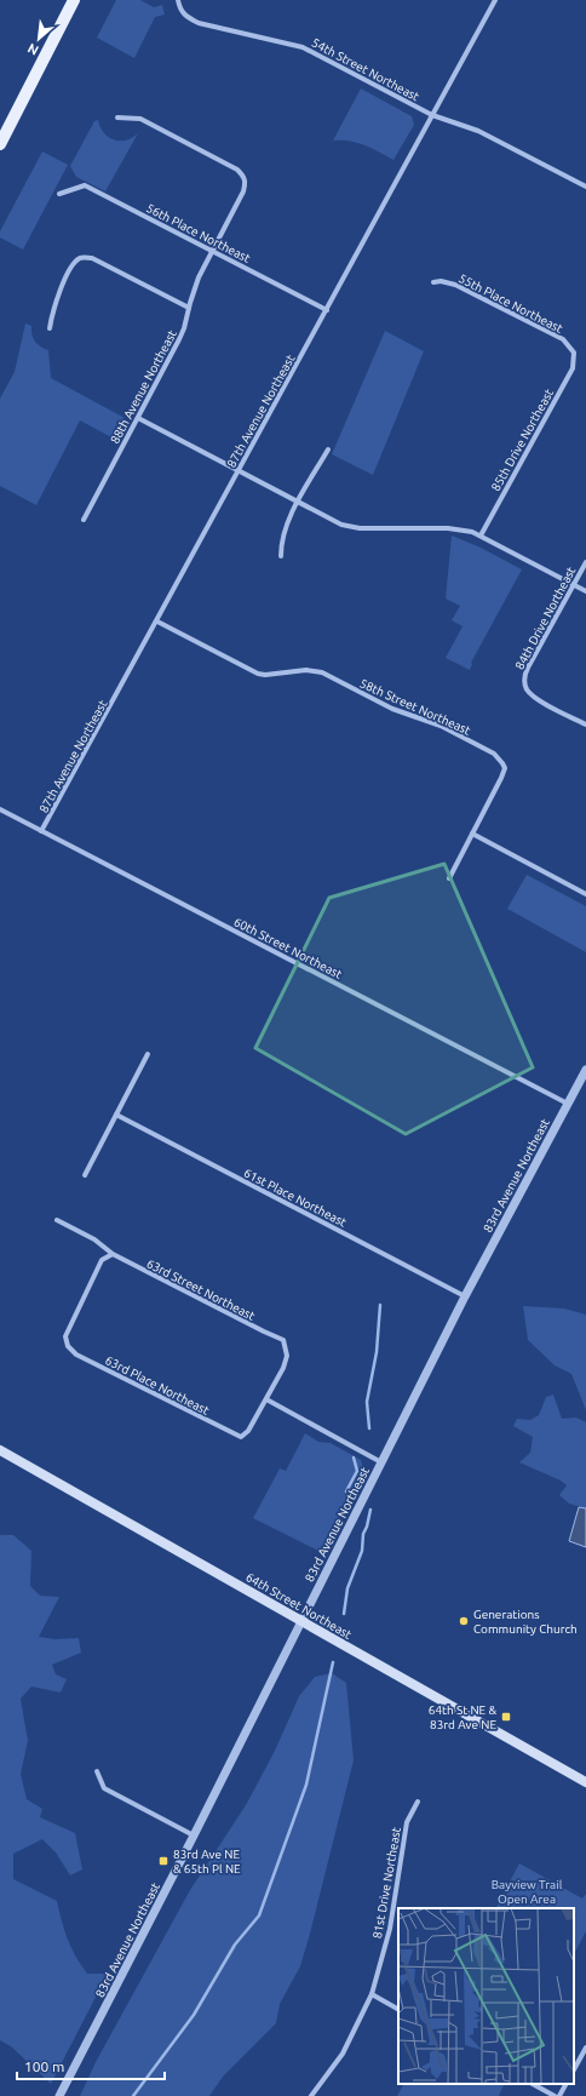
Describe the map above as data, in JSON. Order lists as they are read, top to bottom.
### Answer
{
  "streets": {
    "main road": ["64th Street Northeast"],
    "street": [
      "54th Street Northeast",
      "56th Place Northeast",
      "55th Place Northeast",
      "88th Avenue Northeast",
      "87th Avenue Northeast",
      "85th Drive Northeast",
      "84th Drive Northeast",
      "58th Street Northeast",
      "60th Street Northeast",
      "83rd Avenue Northeast",
      "61st Place Northeast",
      "63rd Street Northeast",
      "63rd Place Northeast",
      "81st Drive Northeast"
    ]
  },
  "crossings": [
    ["54th Street Northeast", "87th Avenue Northeast"],
    ["56th Place Northeast", "88th Avenue Northeast"],
    ["56th Place Northeast", "87th Avenue Northeast"],
    ["55th Place Northeast", "85th Drive Northeast"],
    ["87th Avenue Northeast", "58th Street Northeast"],
    ["87th Avenue Northeast", "60th Street Northeast"],
    ["60th Street Northeast", "83rd Avenue Northeast"],
    ["83rd Avenue Northeast", "61st Place Northeast"],
    ["83rd Avenue Northeast", "64th Street Northeast"],
    ["63rd Street Northeast", "63rd Place Northeast"]
  ],
  "parks": ["Bayview Trail Open Area"],
  "places": {
    "other": ["Generations Community Church"],
    "transit": ["64th St NE & 83rd Ave NE", "83rd Ave NE & 65th Pl NE"]
  },
  "scale_bar": "100 m",
  "north": "bottom left"
}
